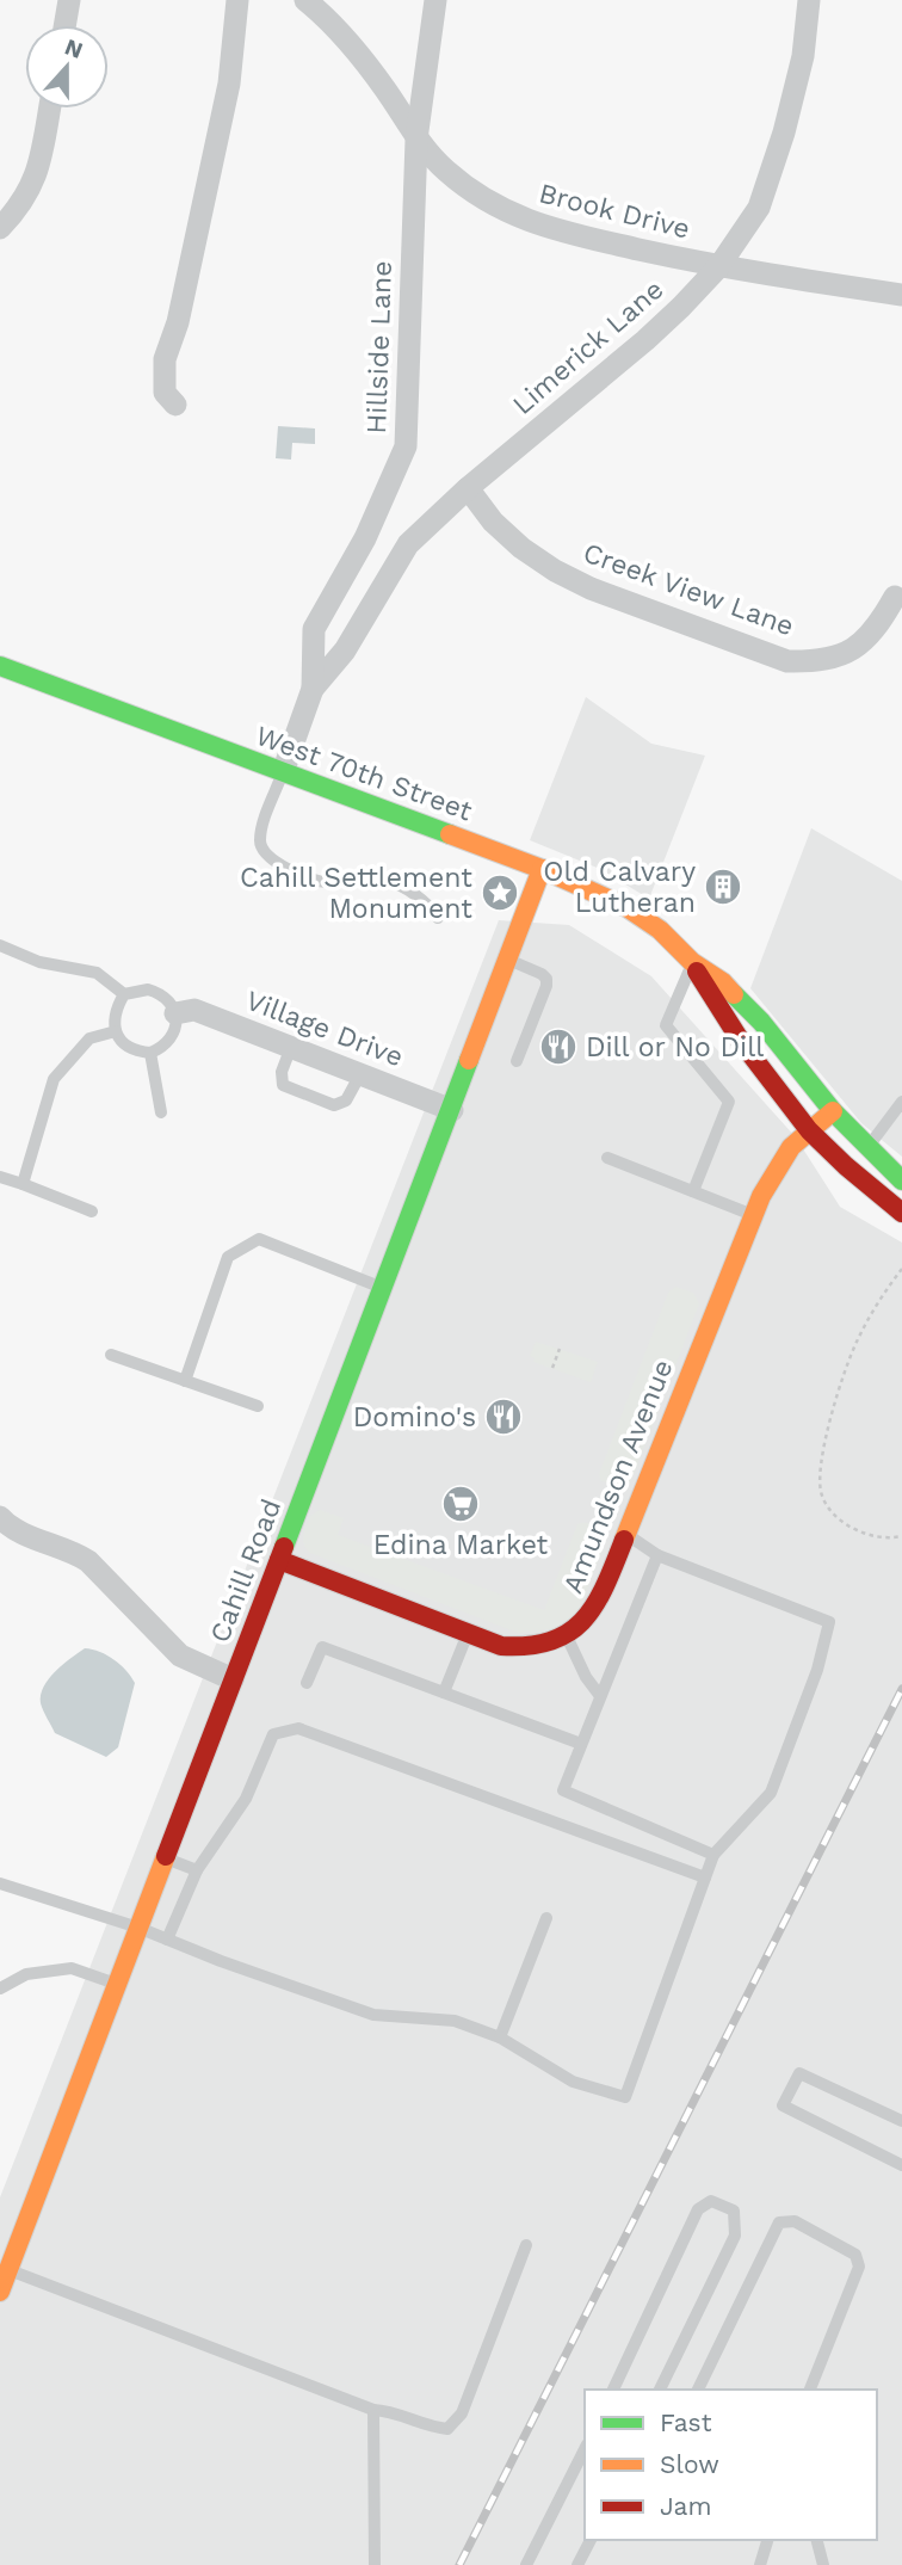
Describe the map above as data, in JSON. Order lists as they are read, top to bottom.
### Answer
{
  "streets": {
    "street": [
      "Brook Drive",
      "Hillside Lane",
      "Limerick Lane",
      "Creek View Lane",
      "West 70th Street",
      "Village Drive",
      "Amundson Avenue",
      "Cahill Road"
    ]
  },
  "crossings": [
    ["Brook Drive", "Hillside Lane"],
    ["Brook Drive", "Limerick Lane"],
    ["Hillside Lane", "Limerick Lane"],
    ["Hillside Lane", "West 70th Street"],
    ["Limerick Lane", "Creek View Lane"],
    ["West 70th Street", "Amundson Avenue"],
    ["West 70th Street", "Cahill Road"],
    ["Village Drive", "Cahill Road"],
    ["Amundson Avenue", "Cahill Road"]
  ],
  "places": {
    "building": ["Old Calvary Lutheran"],
    "place": ["Cahill Settlement Monument"],
    "restaurant": ["Dill or No Dill", "Domino's"],
    "supermarket": ["Edina Market"]
  },
  "legend": ["Fast", "Slow", "Jam"],
  "north": "top"
}
